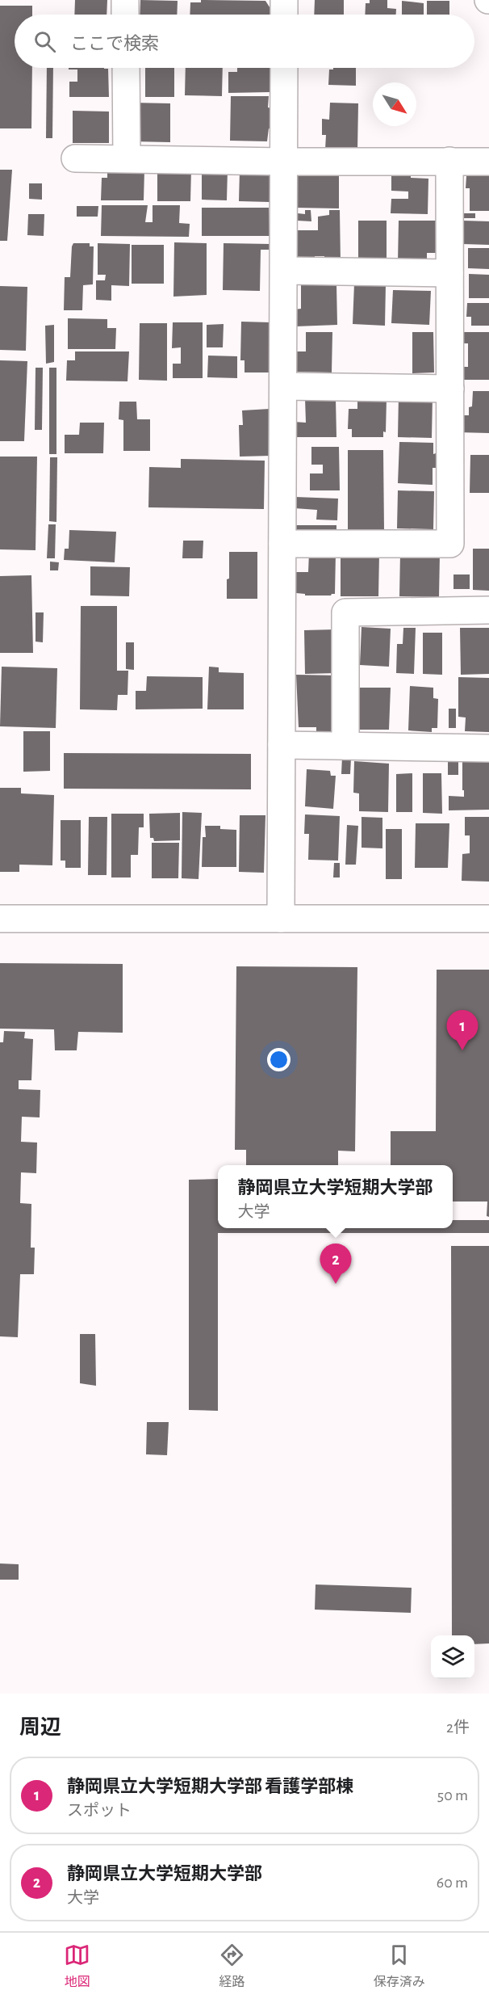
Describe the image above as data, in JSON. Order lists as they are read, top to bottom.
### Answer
{
  "north": "bottom right",
  "page": {
    "search": "ここで検索",
    "pins": ["1", "2"],
    "popup": ["静岡県立大学短期大学部", "大学"],
    "heading": ["周辺", "2件"],
    "list": [
      {
        "mark": "1",
        "name": "静岡県立大学短期大学部 看護学部棟",
        "note": "スポット",
        "value": "50 m"
      },
      {
        "mark": "2",
        "name": "静岡県立大学短期大学部",
        "note": "大学",
        "value": "60 m"
      }
    ],
    "nav": ["地図", "経路", "保存済み"]
  }
}
